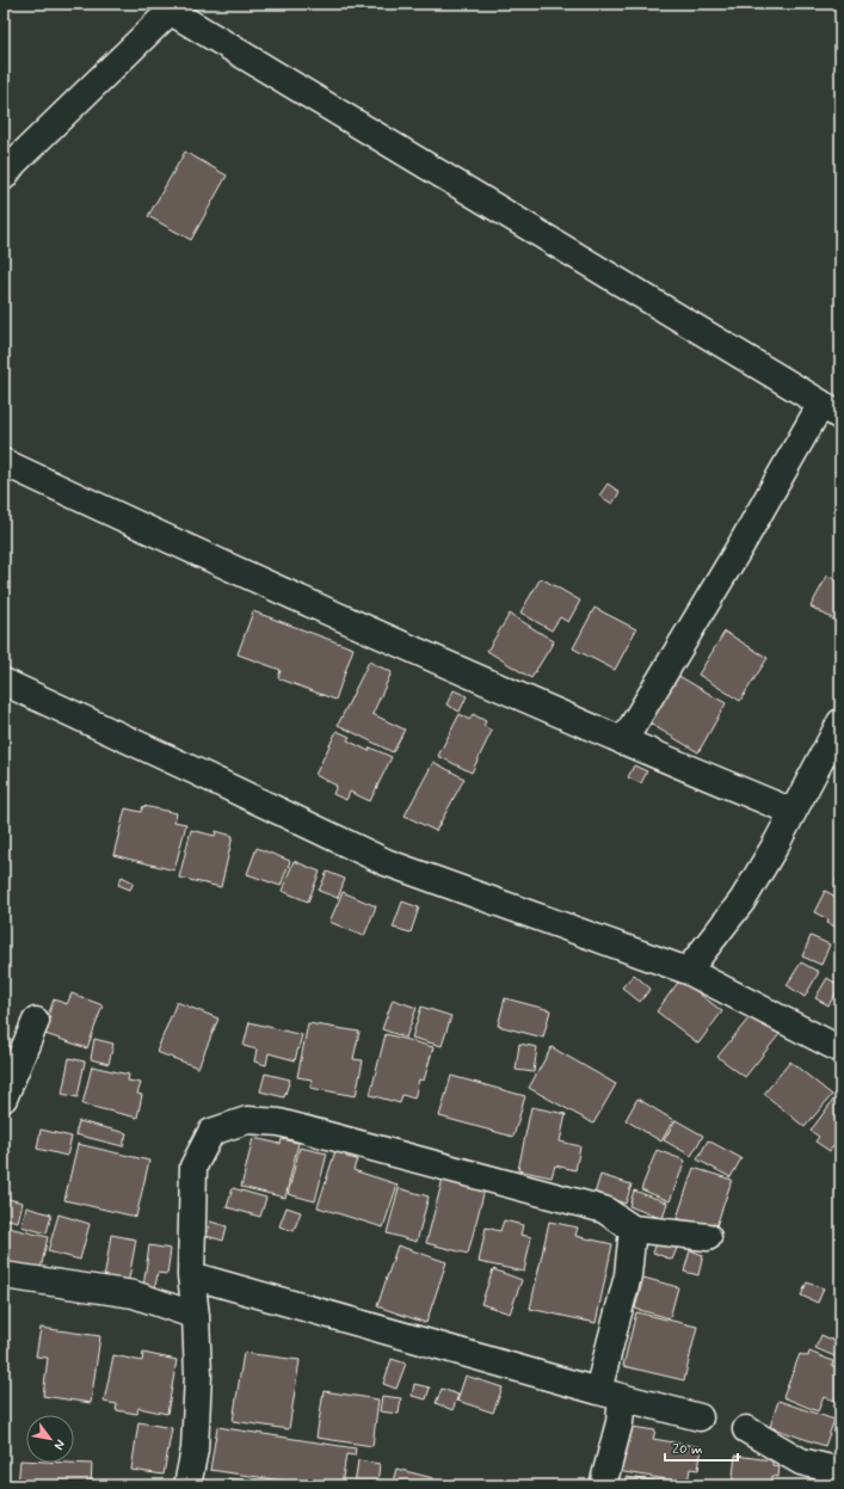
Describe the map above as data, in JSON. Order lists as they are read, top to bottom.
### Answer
{
  "scale_bar": "20 m",
  "north": "bottom right"
}
